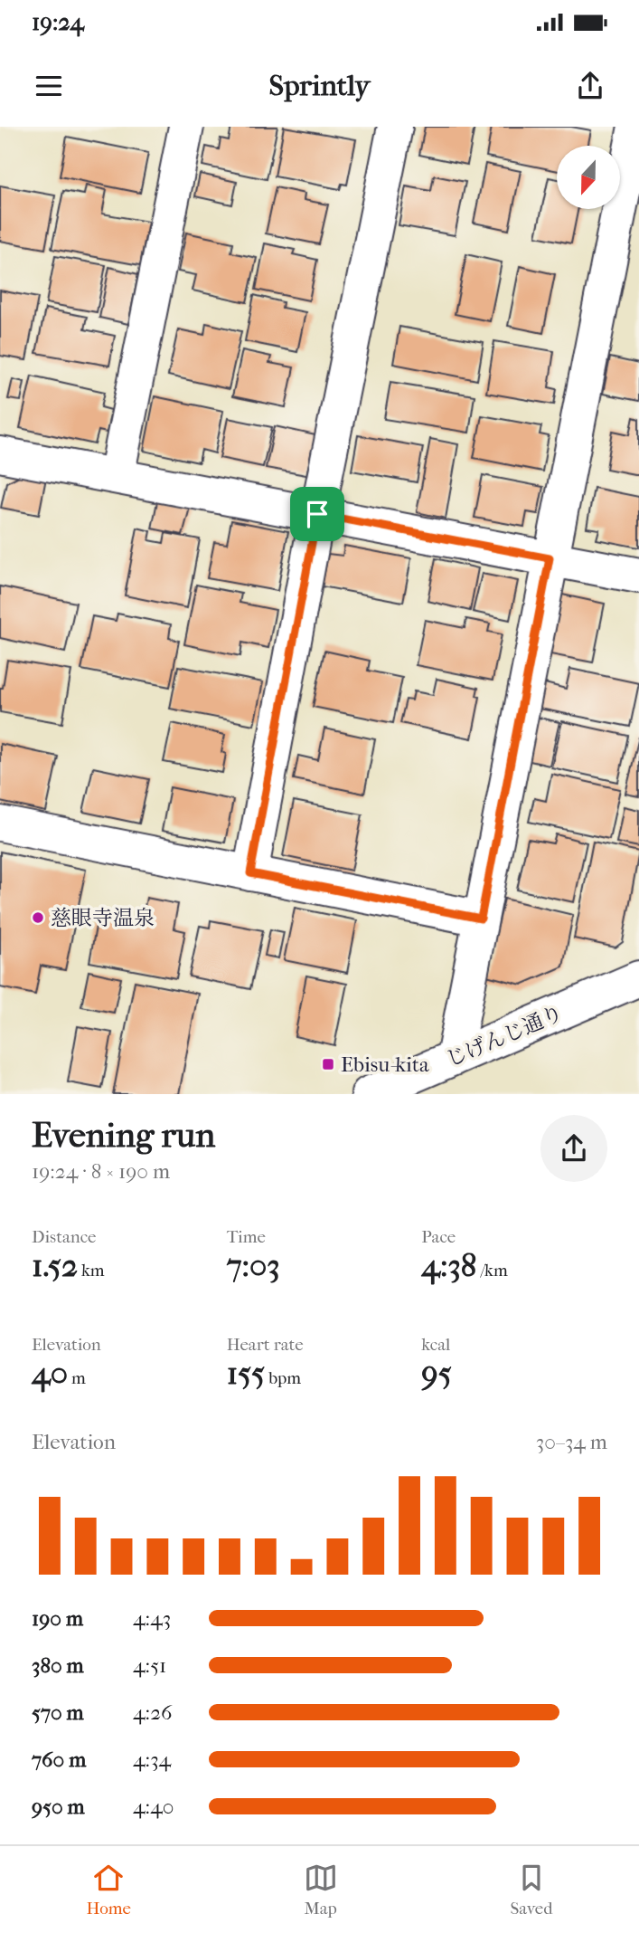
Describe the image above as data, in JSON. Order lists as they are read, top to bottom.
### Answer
{
  "streets": {
    "street": ["じげんじ通り"]
  },
  "places": {
    "other": ["慈眼寺温泉"],
    "transit": ["Ebisu-kita"]
  },
  "north": "bottom",
  "page": {
    "status": "19:24",
    "header": "Sprintly",
    "heading": ["Evening run", "19:24 · 8 × 190 m"],
    "stats": [
      ["Distance", "1.52 km"],
      ["Time", "7:03"],
      ["Pace", "4:38 /km"],
      ["Elevation", "40 m"],
      ["Heart rate", "155 bpm"],
      ["kcal", "95"]
    ],
    "chart": ["Elevation", "30–34 m"],
    "list": [
      {
        "name": "190 m",
        "note": "4:43"
      },
      {
        "name": "380 m",
        "note": "4:51"
      },
      {
        "name": "570 m",
        "note": "4:26"
      },
      {
        "name": "760 m",
        "note": "4:34"
      },
      {
        "name": "950 m",
        "note": "4:40"
      }
    ],
    "tabs": ["Home", "Map", "Saved"]
  }
}
